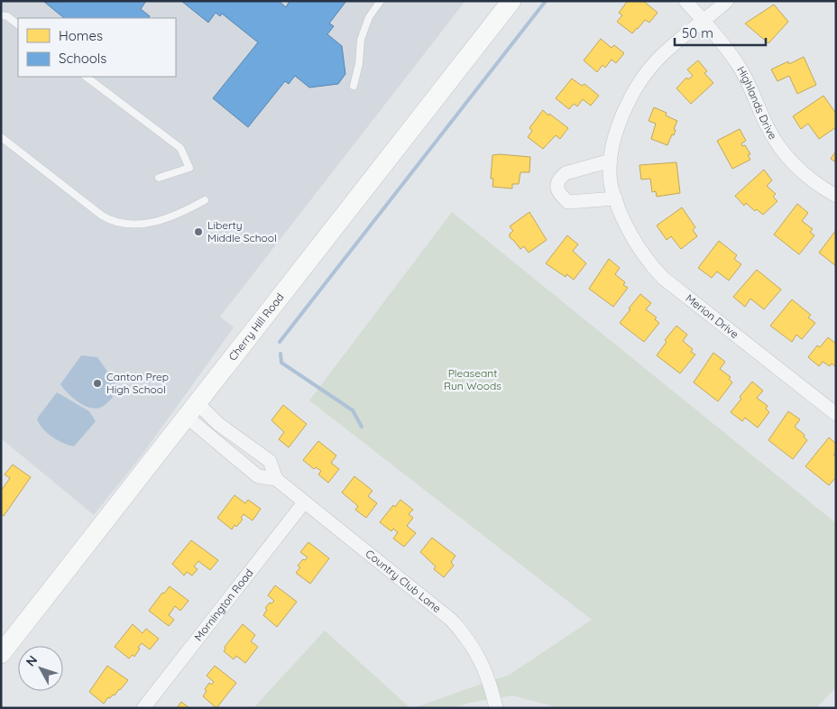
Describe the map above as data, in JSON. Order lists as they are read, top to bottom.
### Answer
{
  "streets": {
    "main road": ["Cherry Hill Road"],
    "street": [
      "Highlands Drive",
      "Merion Drive",
      "Country Club Lane",
      "Mornington Road"
    ]
  },
  "crossings": [
    ["Highlands Drive", "Merion Drive"],
    ["Cherry Hill Road", "Country Club Lane"],
    ["Country Club Lane", "Mornington Road"]
  ],
  "parks": ["Pleaseant Run Woods"],
  "places": ["Liberty Middle School", "Canton Prep High School"],
  "legend": ["Homes", "Schools"],
  "scale_bar": "50 m",
  "north": "top left"
}
